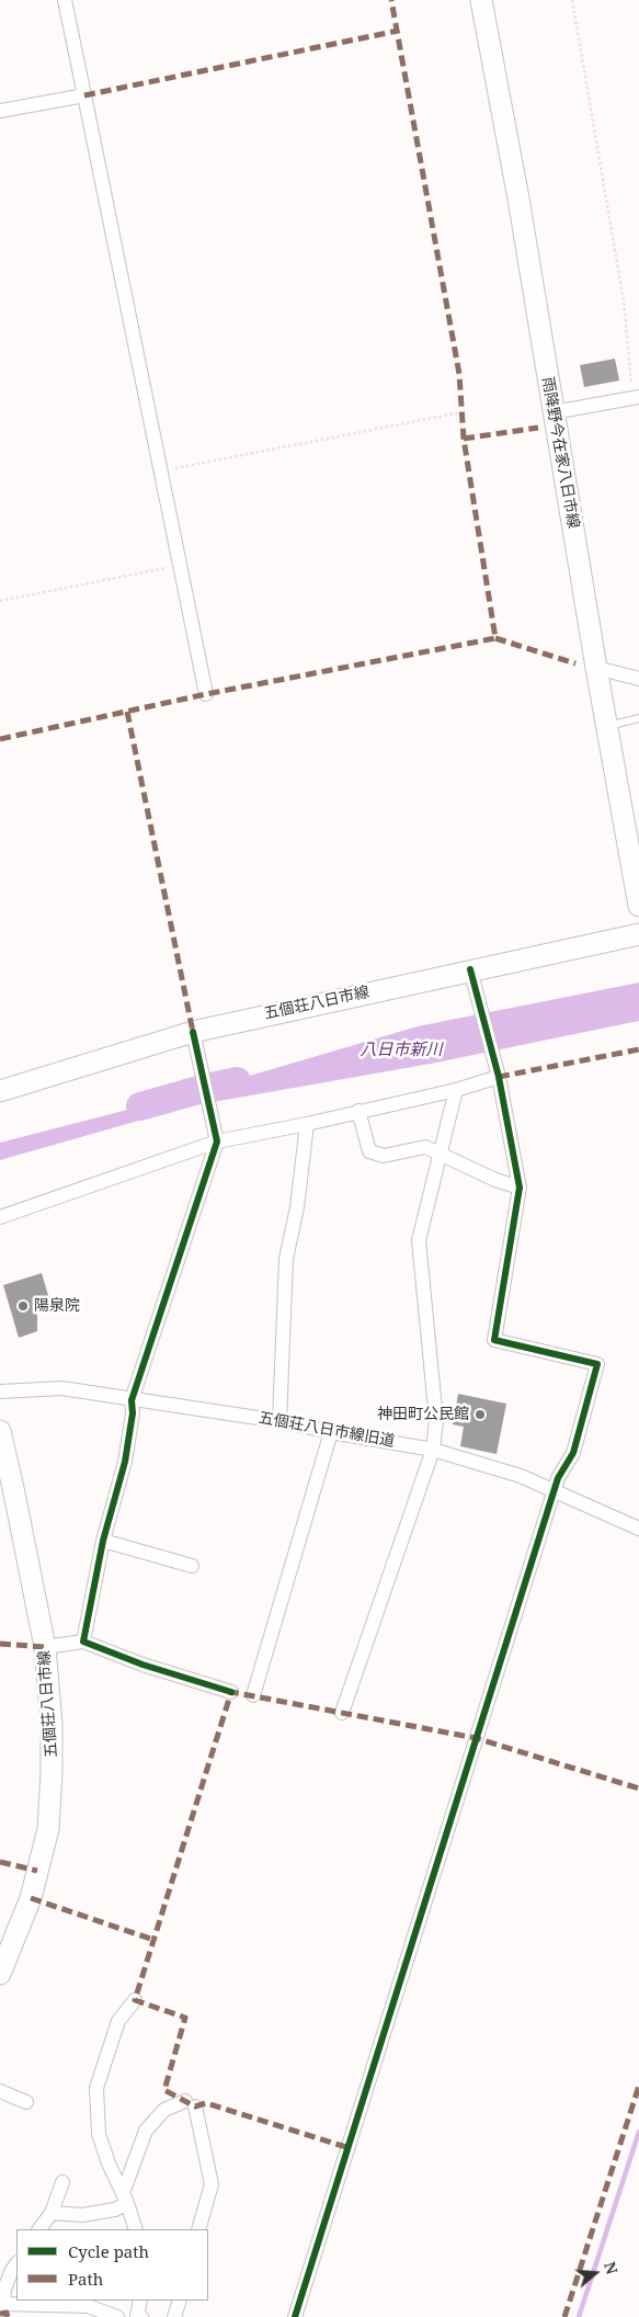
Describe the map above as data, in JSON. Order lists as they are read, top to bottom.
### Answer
{
  "streets": {
    "main road": ["雨降野今在家八日市線", "五個荘八日市線"],
    "street": ["五個荘八日市線旧道"]
  },
  "water": ["八日市新川"],
  "places": ["陽泉院", "神田町公民館"],
  "legend": ["Cycle path", "Path"],
  "north": "right"
}
